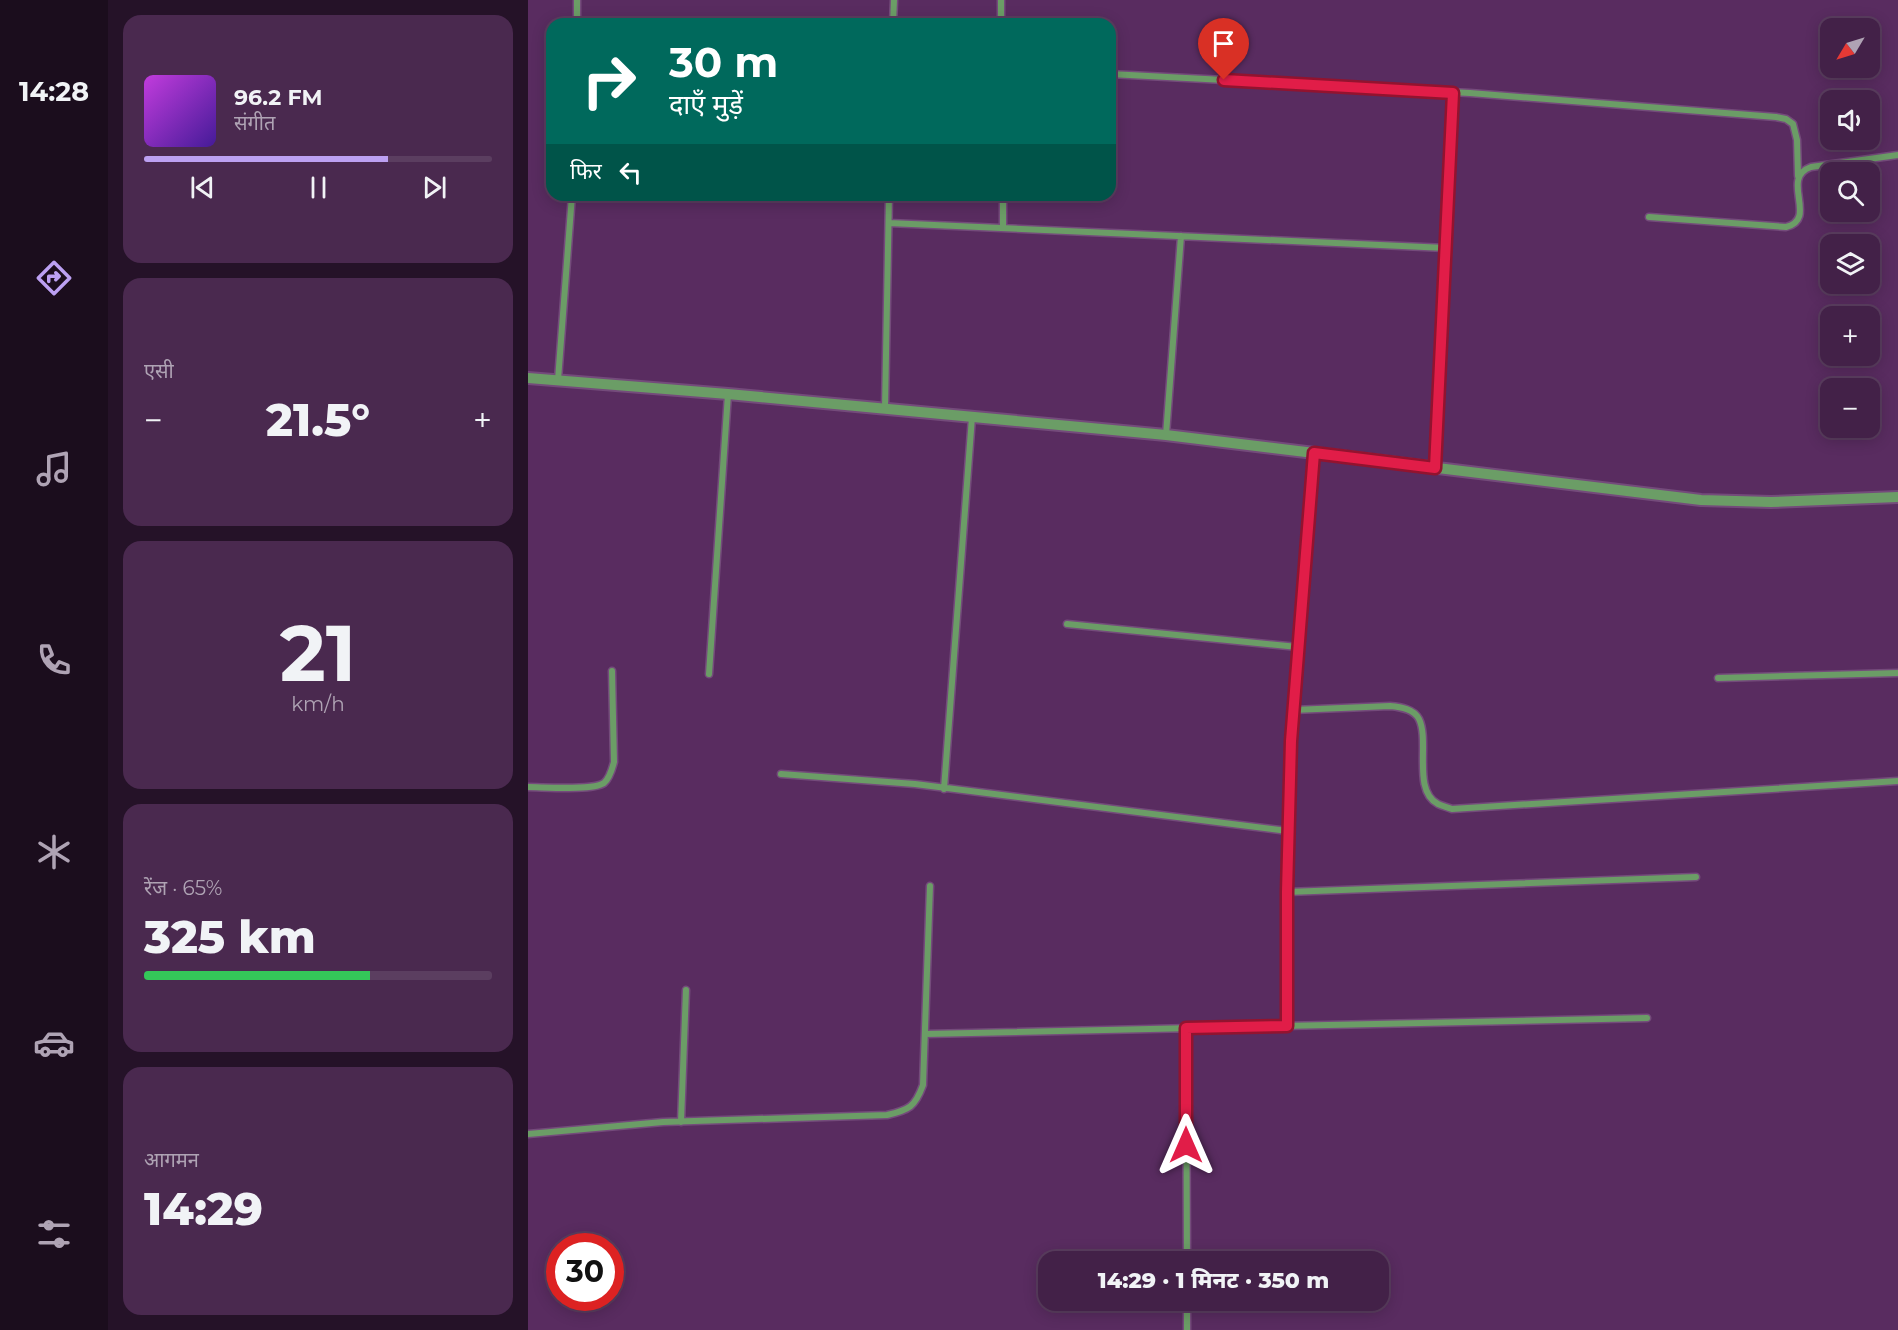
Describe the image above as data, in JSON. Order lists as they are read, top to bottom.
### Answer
{
  "north": "bottom left",
  "page": {
    "tabs": "14:28",
    "map_buttons": ["+", "−"],
    "turn": ["30 m", "दाएँ मुड़ें"],
    "song": ["96.2 FM", "संगीत"],
    "then": "फिर",
    "tile": [
      "एसी",
      ["21", "km/h"],
      ["रेंज · 65%", "325 km"],
      ["आगमन", "14:29"]
    ],
    "heat": ["−", "21.5°", "+"],
    "limit": "30",
    "trip": "14:29 · 1 मिनट · 350 m"
  }
}
